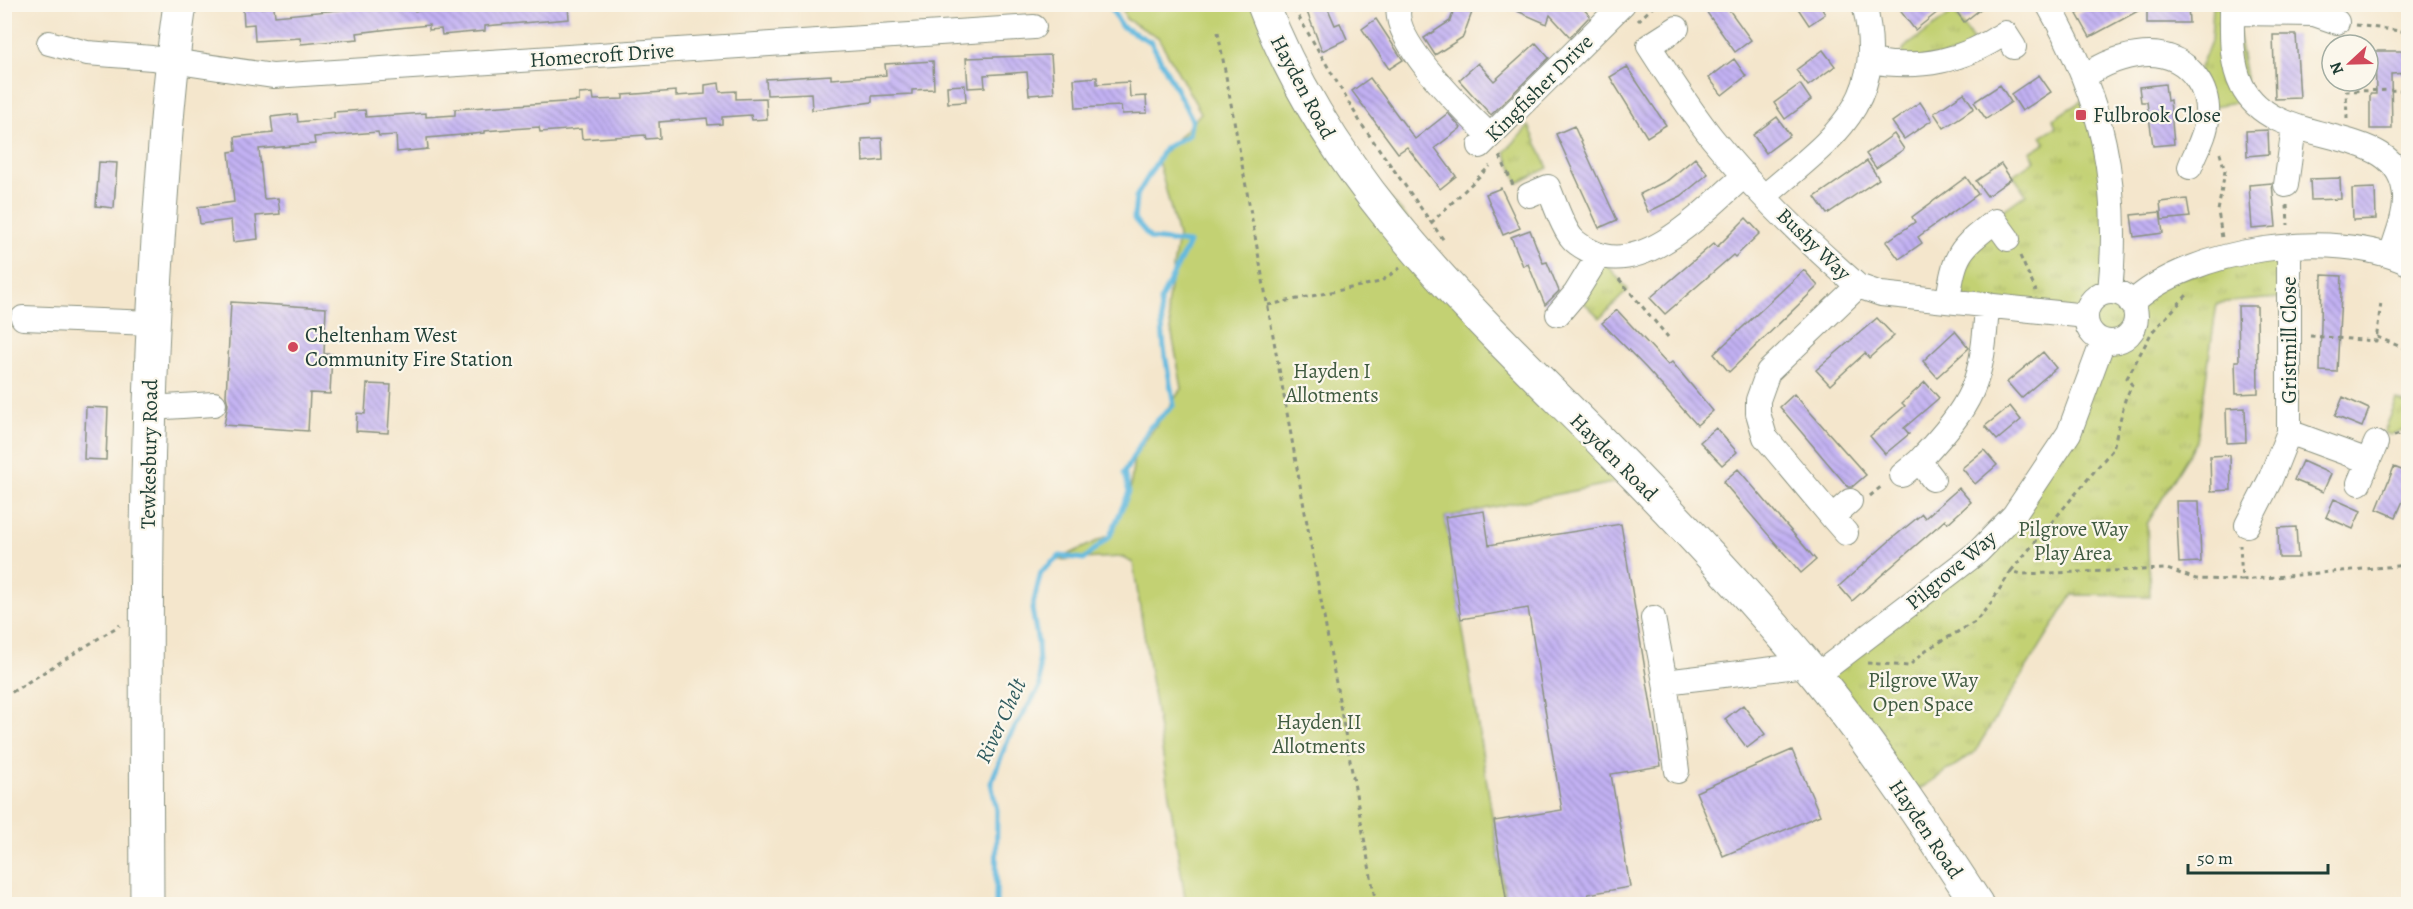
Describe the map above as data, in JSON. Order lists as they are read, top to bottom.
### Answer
{
  "streets": {
    "highway": ["Tewkesbury Road"],
    "main road": ["Hayden Road"],
    "street": [
      "Homecroft Drive",
      "Kingfisher Drive",
      "Bushy Way",
      "Gristmill Close",
      "Pilgrove Way"
    ]
  },
  "crossings": [
    ["Homecroft Drive", "Tewkesbury Road"],
    ["Hayden Road", "Pilgrove Way"],
    ["Bushy Way", "Pilgrove Way"]
  ],
  "water": ["River Chelt"],
  "parks": [
    "Hayden I Allotments",
    "Pilgrove Way Play Area",
    "Pilgrove Way Open Space",
    "Hayden II Allotments"
  ],
  "places": {
    "transit": ["Fulbrook Close"],
    "other": ["Cheltenham West Community Fire Station"]
  },
  "scale_bar": "50 m",
  "north": "left"
}
